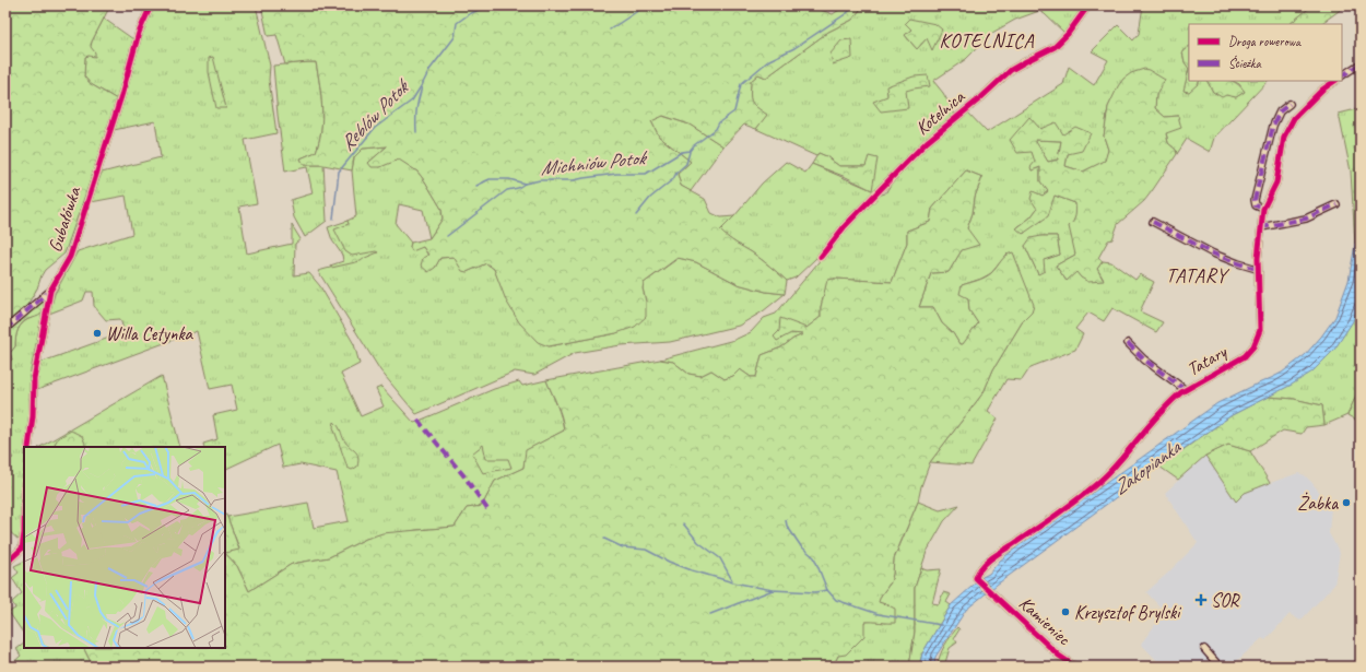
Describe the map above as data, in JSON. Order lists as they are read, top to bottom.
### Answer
{
  "streets": {
    "street": [
      "Kotelnica",
      "Gubałówka",
      "Tatary",
      "Kamieniec"
    ]
  },
  "crossings": [
    ["Tatary", "Kamieniec"]
  ],
  "districts": ["KOTELNICA", "TATARY"],
  "water": ["Reblów Potok", "Michniów Potok", "Zakopianka"],
  "places": {
    "other": ["Willa Cetynka", "Żabka", "Krzysztof Brylski"],
    "health": ["SOR"]
  },
  "legend": ["Droga rowerowa", "Ścieżka"]
}
